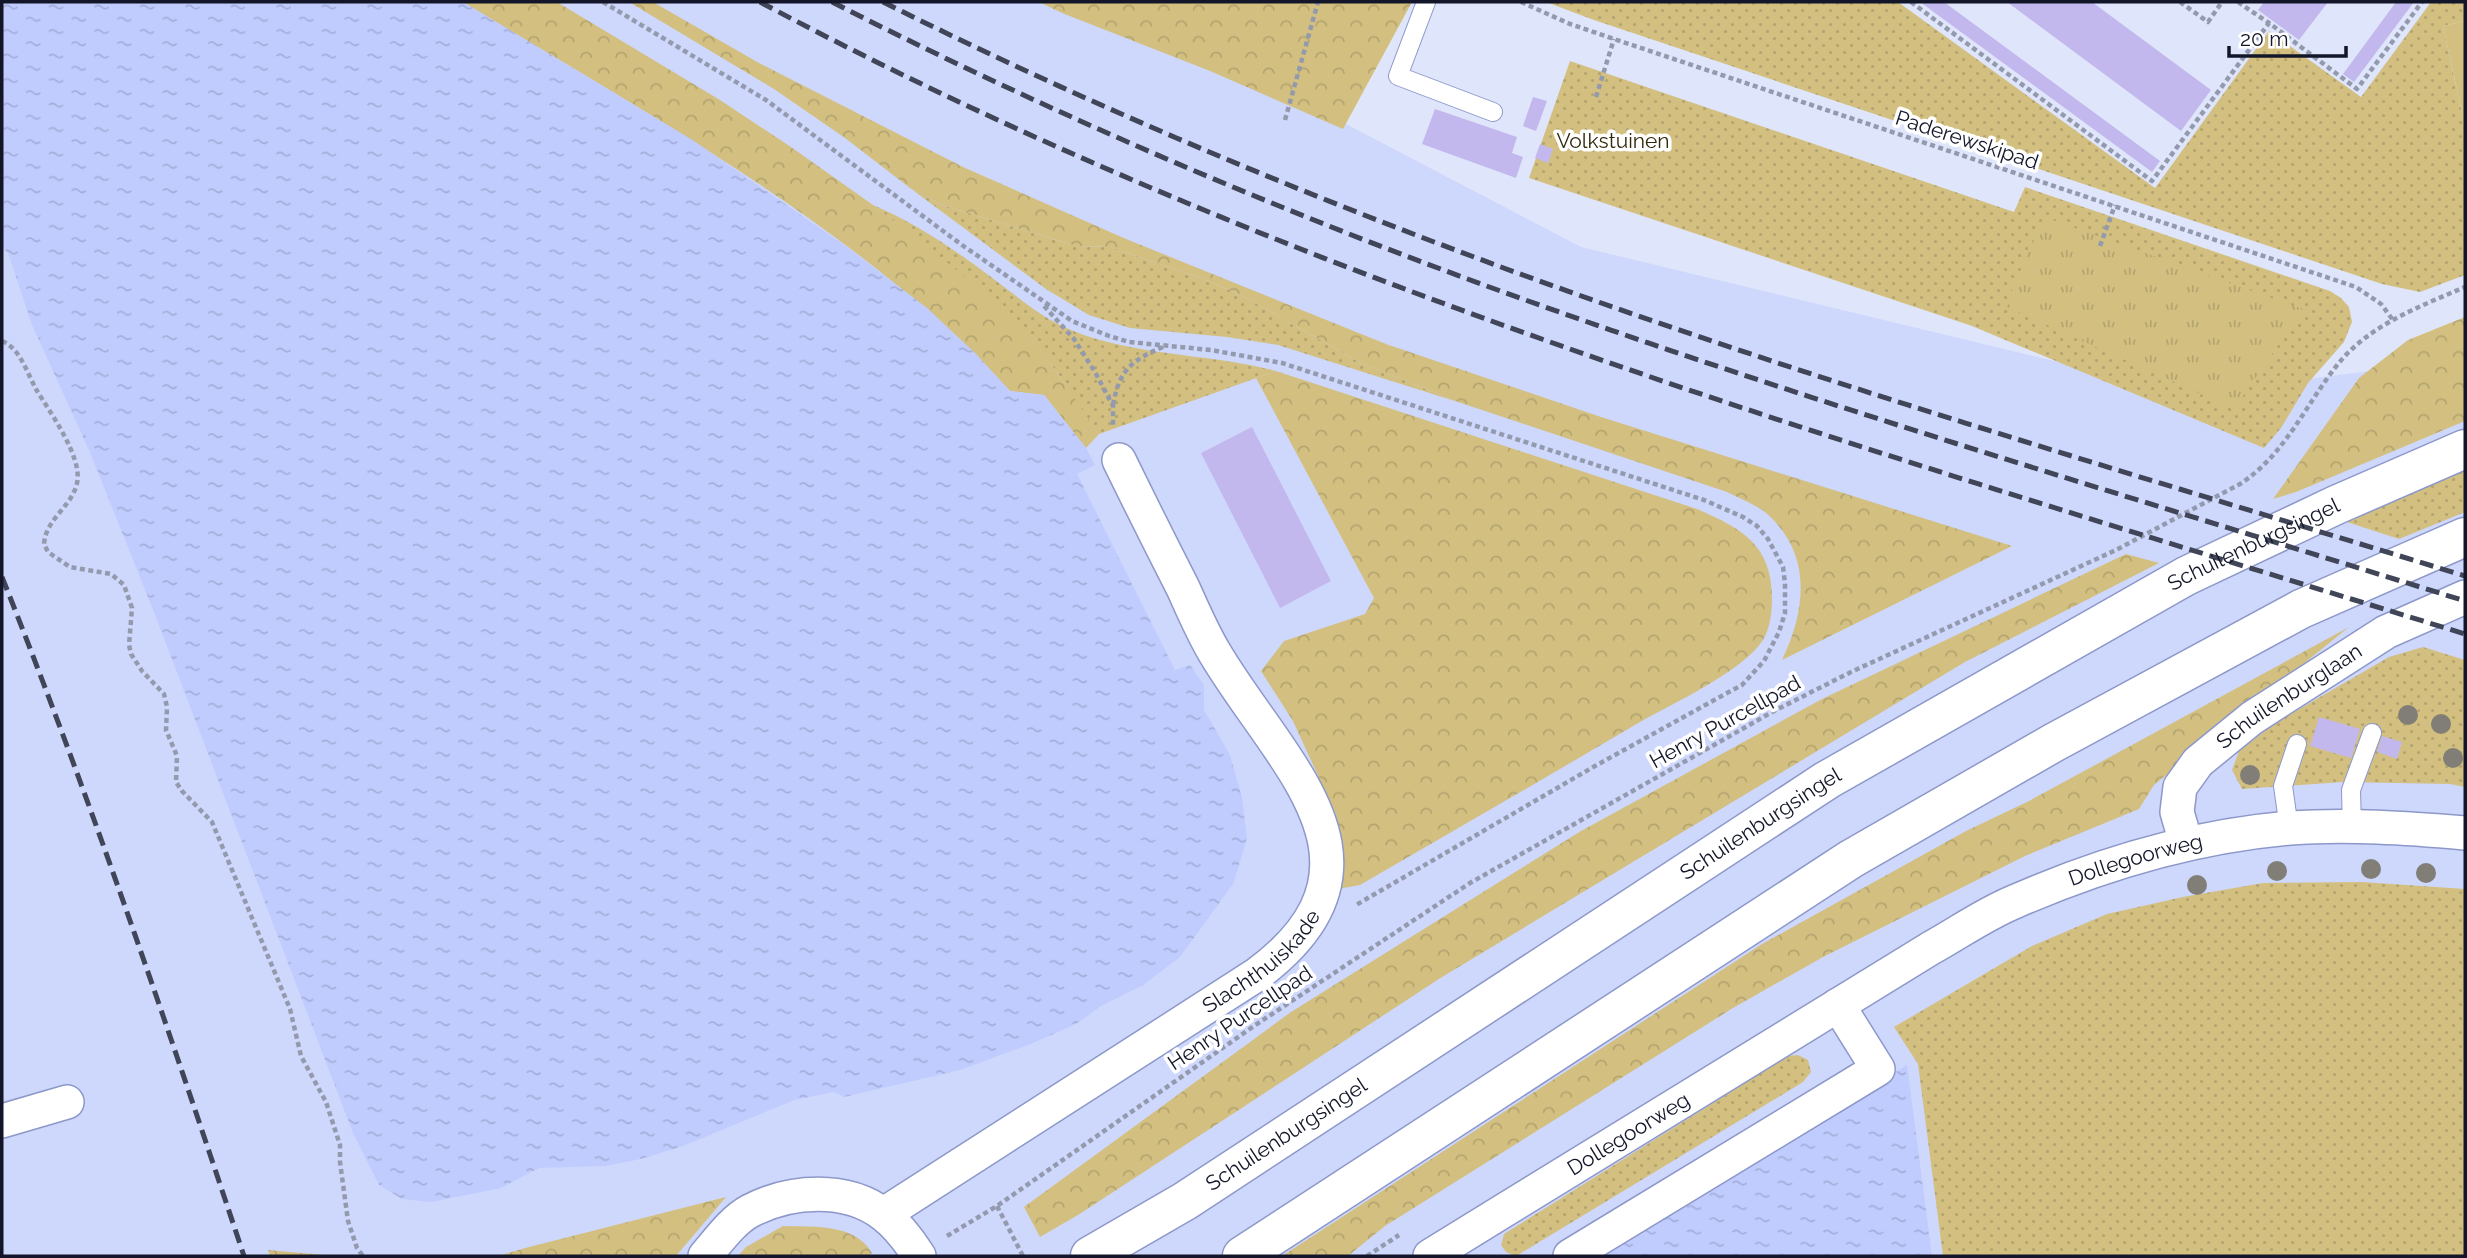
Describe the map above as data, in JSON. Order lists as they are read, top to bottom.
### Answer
{
  "streets": {
    "main road": ["Schuilenburgsingel"],
    "street": ["Schuilenburglaan", "Dollegoorweg", "Slachthuiskade"],
    "path": ["Paderewskipad", "Henry Purcellpad"]
  },
  "crossings": [
    ["Paderewskipad", "Henry Purcellpad"],
    ["Schuilenburglaan", "Dollegoorweg"]
  ],
  "parks": ["Volkstuinen"],
  "scale_bar": "20 m"
}
